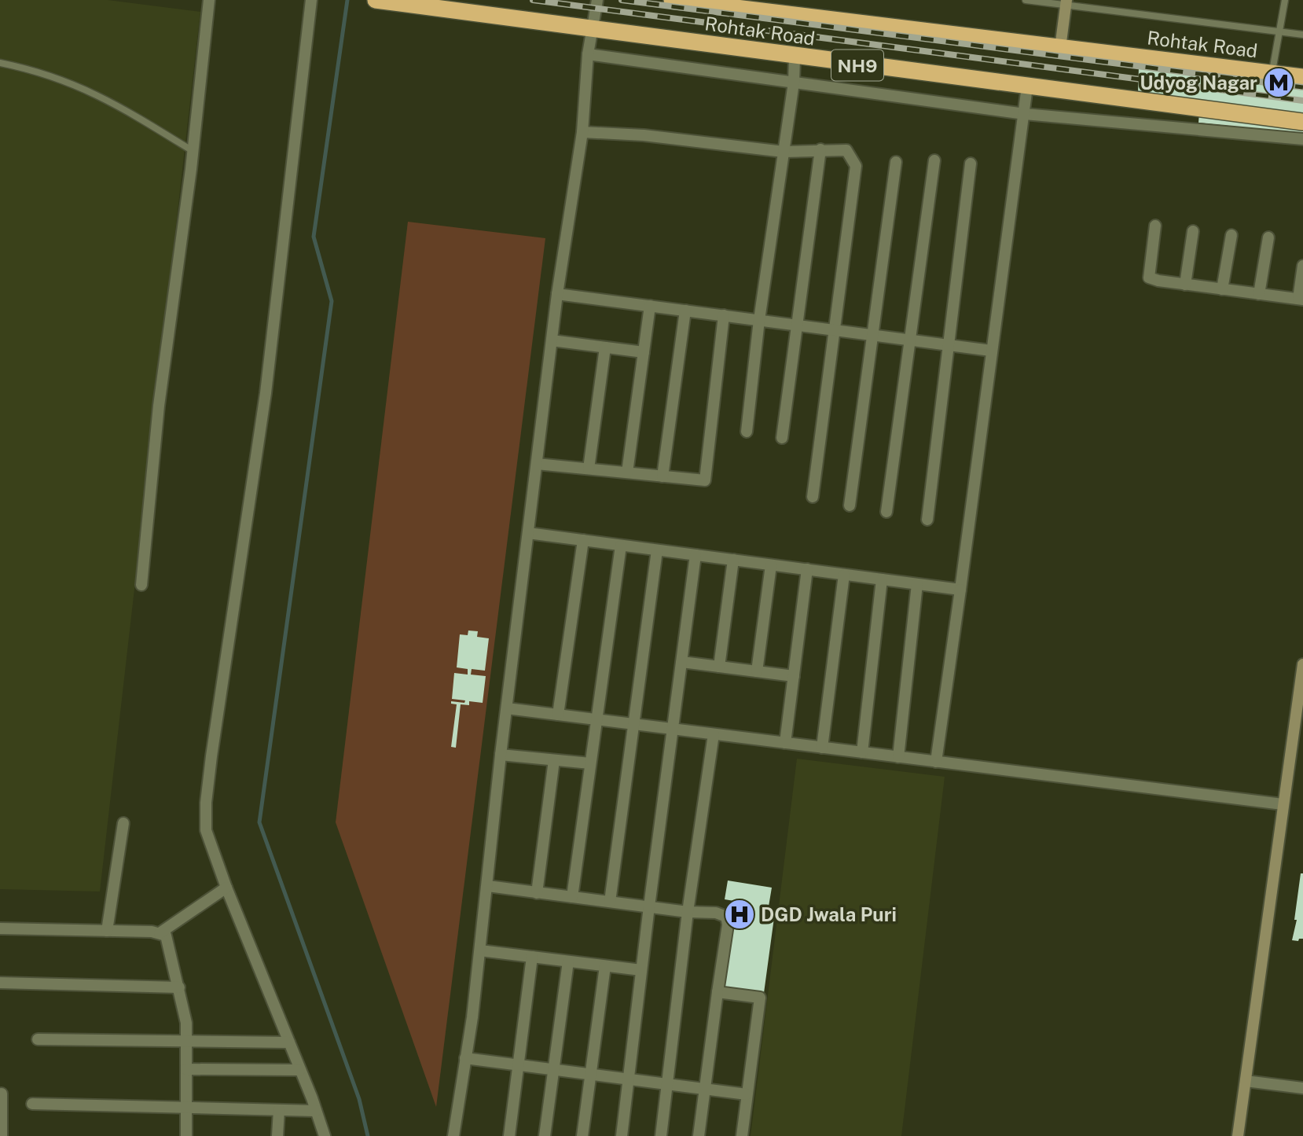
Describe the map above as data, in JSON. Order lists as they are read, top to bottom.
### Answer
{
  "streets": {
    "highway": ["Rohtak Road", "NH9"]
  },
  "places": {
    "metro station": ["Udyog Nagar"],
    "hospital": ["DGD Jwala Puri"]
  }
}
